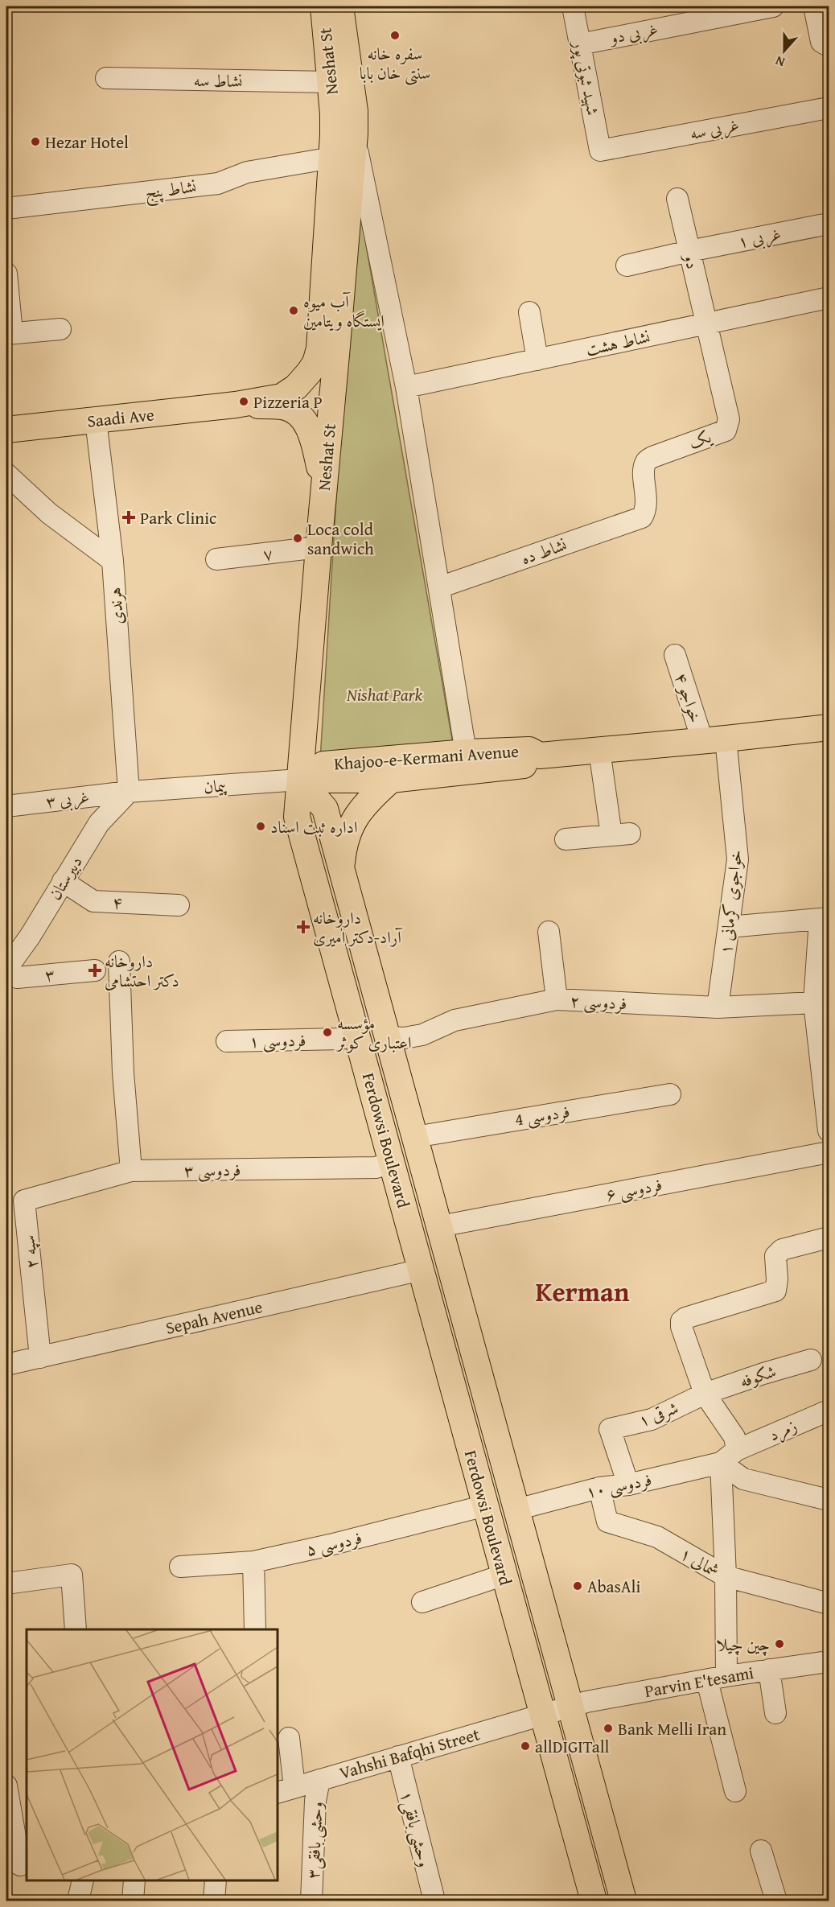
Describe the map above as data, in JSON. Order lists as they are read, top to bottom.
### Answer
{
  "streets": {
    "main road": [
      "Neshat St",
      "Saadi Ave",
      "Khajoo-e-Kermani Avenue",
      "Ferdowsi Boulevard"
    ],
    "street": [
      "غربی دو",
      "شهید ثبوتی پور",
      "نشاط سه",
      "غربی سه",
      "نشاط پنج",
      "غربی ۱",
      "دو",
      "نشاط هشت",
      "یک",
      "نشاط ده",
      "۷",
      "هرندی",
      "خواجو ۴",
      "پیمان",
      "۳ غربی",
      "دبیرستان",
      "۴",
      "خواجوی کرمانی ۱",
      "۳",
      "فردوسی ۲",
      "فردوسی ۱",
      "فردوسی 4",
      "فردوسی ۳",
      "فردوسی ۶",
      "سپه ۲",
      "Sepah Avenue",
      "شکوفه",
      "شرقی ۱",
      "زمرد",
      "فردوسی ۱۰",
      "فردوسی ۵",
      "شمالی ۱",
      "Parvin E'tesami",
      "Vahshi Bafqhi Street",
      "وحشی بافقی۱",
      "وحشی بافقی۳"
    ]
  },
  "crossings": [
    ["غربی دو", "شهید ثبوتی پور"],
    ["Neshat St", "نشاط سه"],
    ["Neshat St", "نشاط پنج"],
    ["Neshat St", "نشاط هشت"],
    ["Neshat St", "Saadi Ave"],
    ["Neshat St", "نشاط ده"],
    ["Neshat St", "۷"],
    ["Neshat St", "Khajoo-e-Kermani Avenue"],
    ["Neshat St", "پیمان"],
    ["Neshat St", "Ferdowsi Boulevard"],
    ["شهید ثبوتی پور", "غربی سه"],
    ["غربی ۱", "دو"],
    ["دو", "نشاط هشت"],
    ["دو", "یک"],
    ["نشاط هشت", "یک"],
    ["Saadi Ave", "هرندی"],
    ["یک", "نشاط ده"],
    ["هرندی", "پیمان"],
    ["هرندی", "۳ غربی"],
    ["هرندی", "دبیرستان"],
    ["خواجو ۴", "Khajoo-e-Kermani Avenue"],
    ["خواجو ۴", "خواجوی کرمانی ۱"],
    ["Khajoo-e-Kermani Avenue", "پیمان"],
    ["Khajoo-e-Kermani Avenue", "خواجوی کرمانی ۱"],
    ["Khajoo-e-Kermani Avenue", "Ferdowsi Boulevard"],
    ["پیمان", "۳ غربی"],
    ["پیمان", "دبیرستان"],
    ["پیمان", "Ferdowsi Boulevard"],
    ["۳ غربی", "دبیرستان"],
    ["دبیرستان", "۴"],
    ["دبیرستان", "۳"],
    ["خواجوی کرمانی ۱", "فردوسی ۲"],
    ["فردوسی ۲", "Ferdowsi Boulevard"],
    ["فردوسی ۱", "Ferdowsi Boulevard"],
    ["فردوسی 4", "Ferdowsi Boulevard"],
    ["Ferdowsi Boulevard", "فردوسی ۳"],
    ["Ferdowsi Boulevard", "فردوسی ۶"],
    ["Ferdowsi Boulevard", "Sepah Avenue"],
    ["Ferdowsi Boulevard", "فردوسی ۱۰"],
    ["Ferdowsi Boulevard", "فردوسی ۵"],
    ["Ferdowsi Boulevard", "Parvin E'tesami"],
    ["Ferdowsi Boulevard", "Vahshi Bafqhi Street"],
    ["فردوسی ۳", "سپه ۲"],
    ["سپه ۲", "Sepah Avenue"],
    ["شکوفه", "شرقی ۱"],
    ["شرقی ۱", "فردوسی ۱۰"],
    ["زمرد", "فردوسی ۱۰"],
    ["فردوسی ۱۰", "شمالی ۱"],
    ["Parvin E'tesami", "Vahshi Bafqhi Street"],
    ["Vahshi Bafqhi Street", "وحشی بافقی۱"],
    ["Vahshi Bafqhi Street", "وحشی بافقی۳"]
  ],
  "districts": ["Kerman"],
  "parks": ["Nishat Park"],
  "places": {
    "other": [
      "سفره خانه سنتی خان بابا",
      "Hezar Hotel",
      "آب میوه ایستگاه ویتامین",
      "Pizzeria P",
      "Loca cold sandwich",
      "اداره ثبت اسناد",
      "مؤسسه اعتباری کوثر",
      "AbasAli",
      "چین چیلا",
      "Bank Melli Iran",
      "allDIGITall"
    ],
    "health": ["Park Clinic", "داروخانه آراد-دکتر امیری", "داروخانه دکتر احتشامی"]
  },
  "north": "bottom"
}
